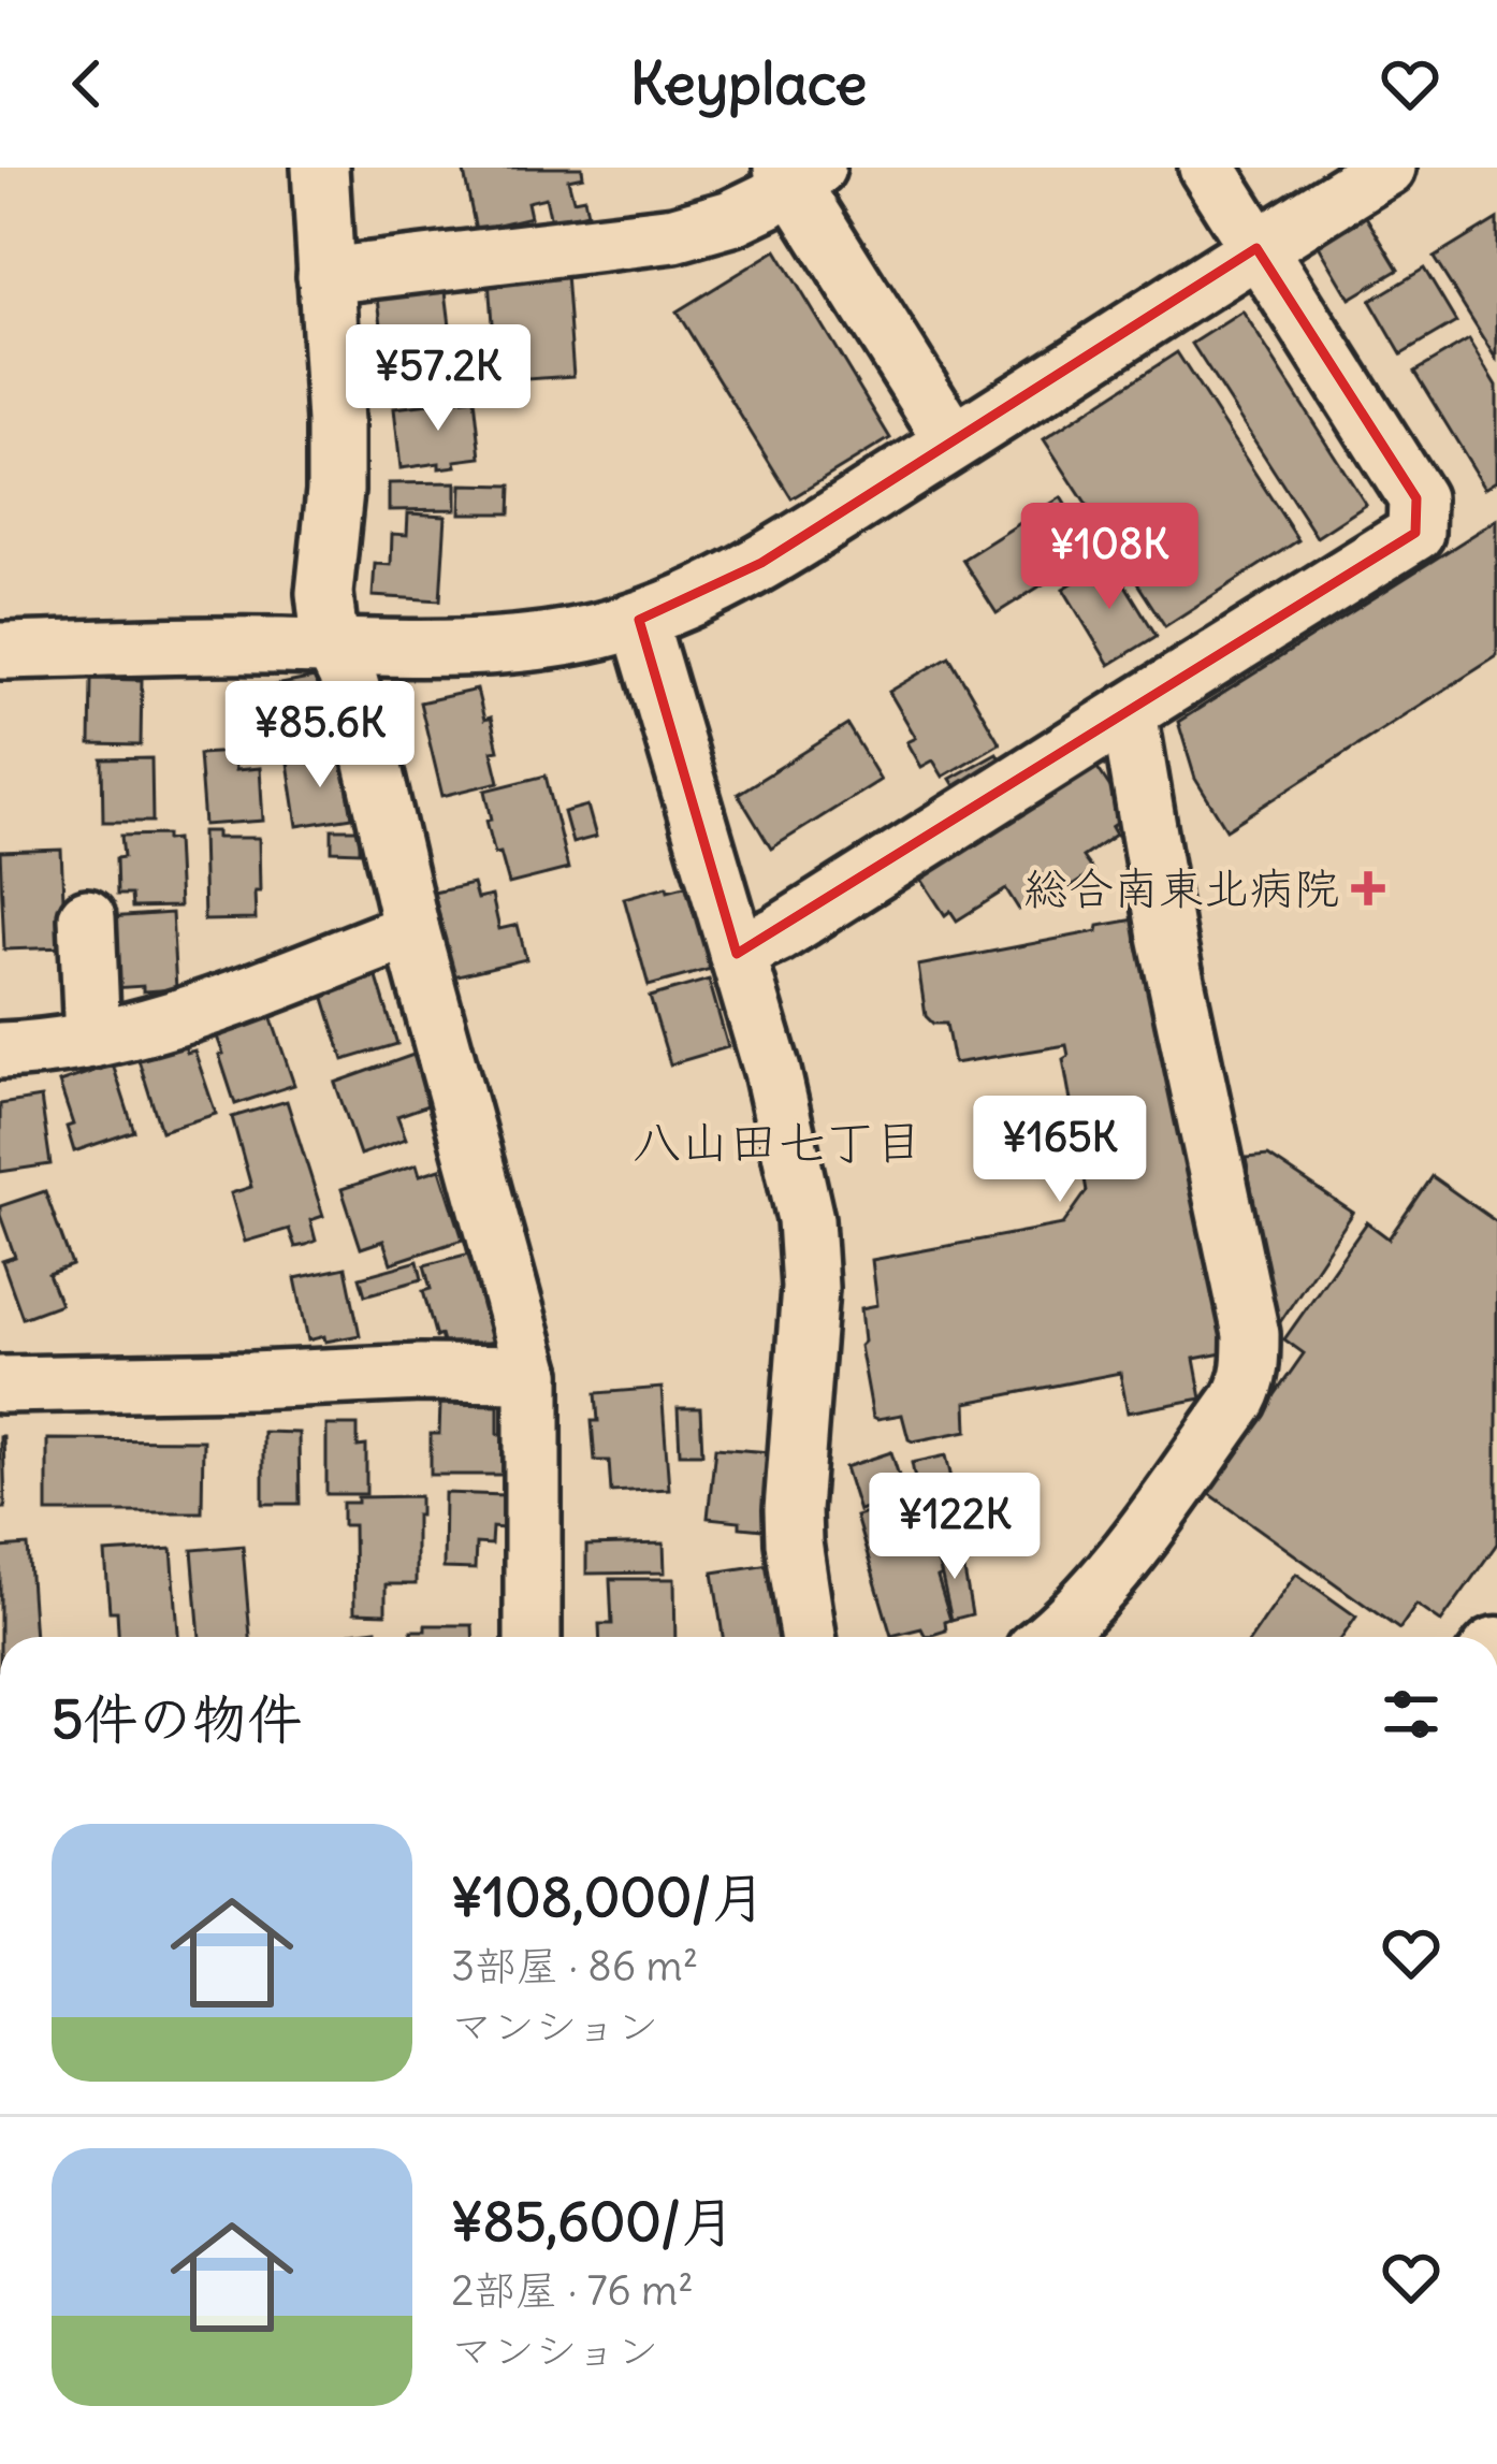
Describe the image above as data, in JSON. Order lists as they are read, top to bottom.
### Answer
{
  "districts": ["八山田七丁目"],
  "places": {
    "health": ["総合南東北病院"]
  },
  "page": {
    "header": "Keyplace",
    "price": [
      "¥57.2K",
      "¥108K",
      "¥85.6K",
      "¥165K",
      "¥122K"
    ],
    "heading": "5件の物件",
    "list": [
      {
        "name": "¥108,000/月",
        "note": "3部屋 · 86 m² · マンション"
      },
      {
        "name": "¥85,600/月",
        "note": "2部屋 · 76 m² · マンション"
      }
    ]
  }
}
